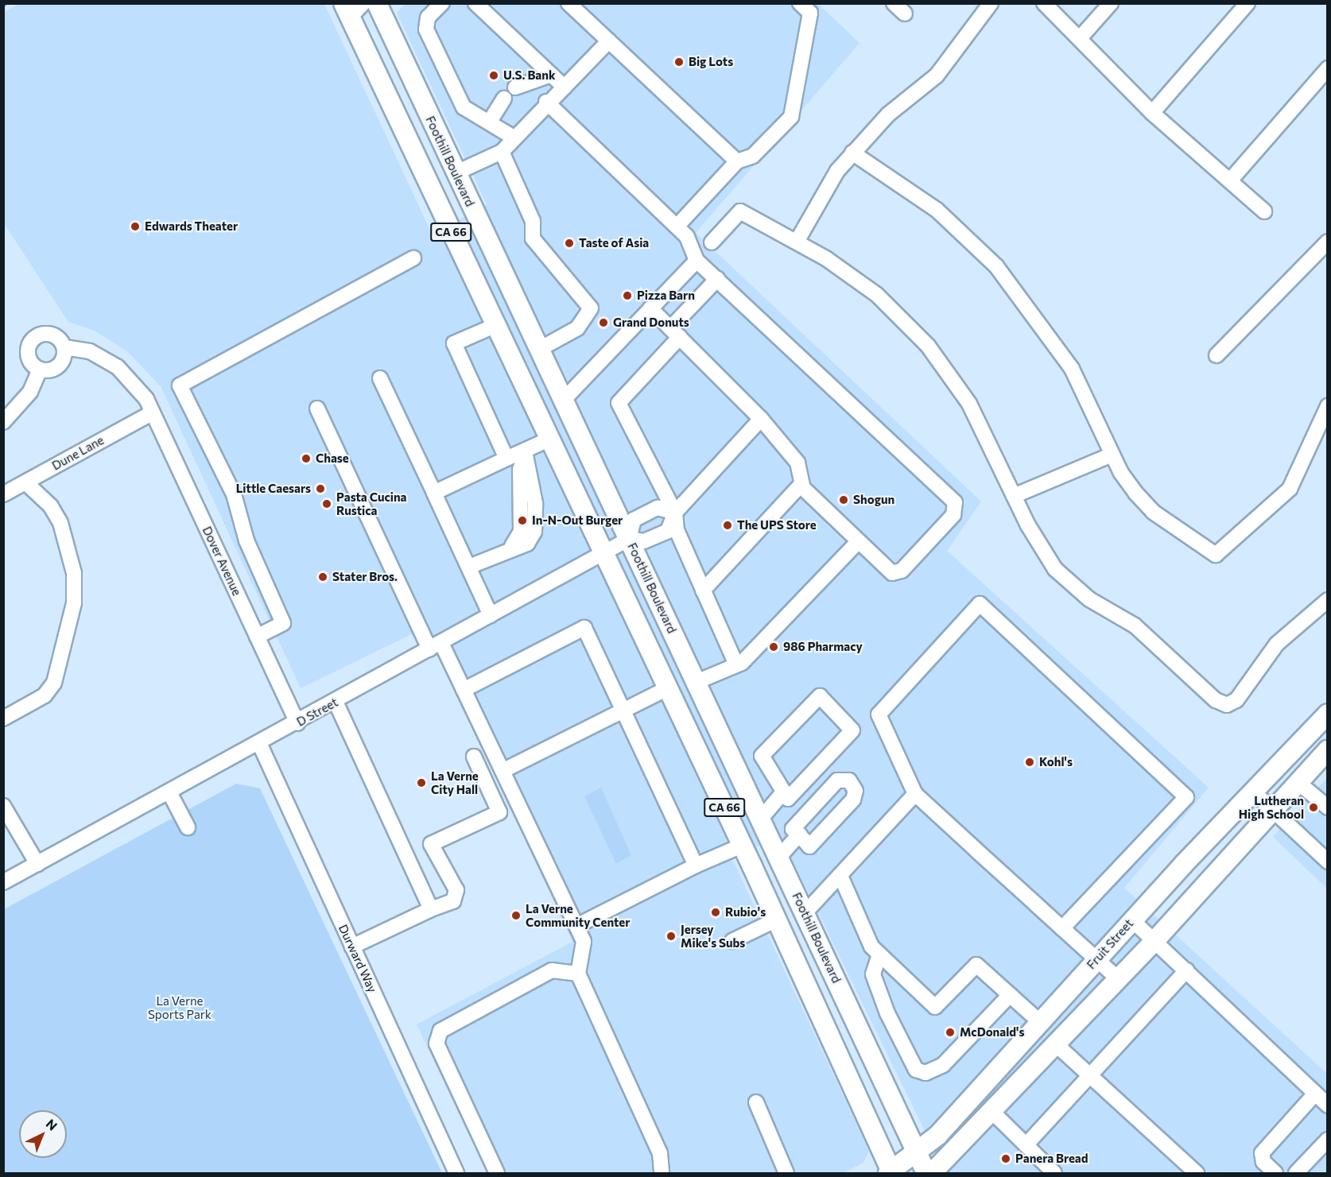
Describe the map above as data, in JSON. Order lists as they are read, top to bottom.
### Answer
{
  "streets": {
    "main road": ["Foothill Boulevard", "CA 66", "Fruit Street"],
    "street": [
      "Dune Lane",
      "Dover Avenue",
      "D Street",
      "Durward Way"
    ]
  },
  "crossings": [
    ["Foothill Boulevard", "D Street"],
    ["Foothill Boulevard", "Fruit Street"],
    ["CA 66", "D Street"],
    ["CA 66", "Fruit Street"],
    ["Dune Lane", "Dover Avenue"],
    ["Dover Avenue", "D Street"],
    ["D Street", "Durward Way"]
  ],
  "parks": ["La Verne Sports Park"],
  "places": [
    "Big Lots",
    "U.S. Bank",
    "Edwards Theater",
    "Taste of Asia",
    "Pizza Barn",
    "Grand Donuts",
    "Chase",
    "Little Caesars",
    "Shogun",
    "Pasta Cucina Rustica",
    "In-N-Out Burger",
    "The UPS Store",
    "Stater Bros.",
    "986 Pharmacy",
    "Kohl's",
    "La Verne City Hall",
    "Lutheran High School",
    "Rubio's",
    "La Verne Community Center",
    "Jersey Mike's Subs",
    "McDonald's",
    "Panera Bread"
  ],
  "north": "top right"
}
